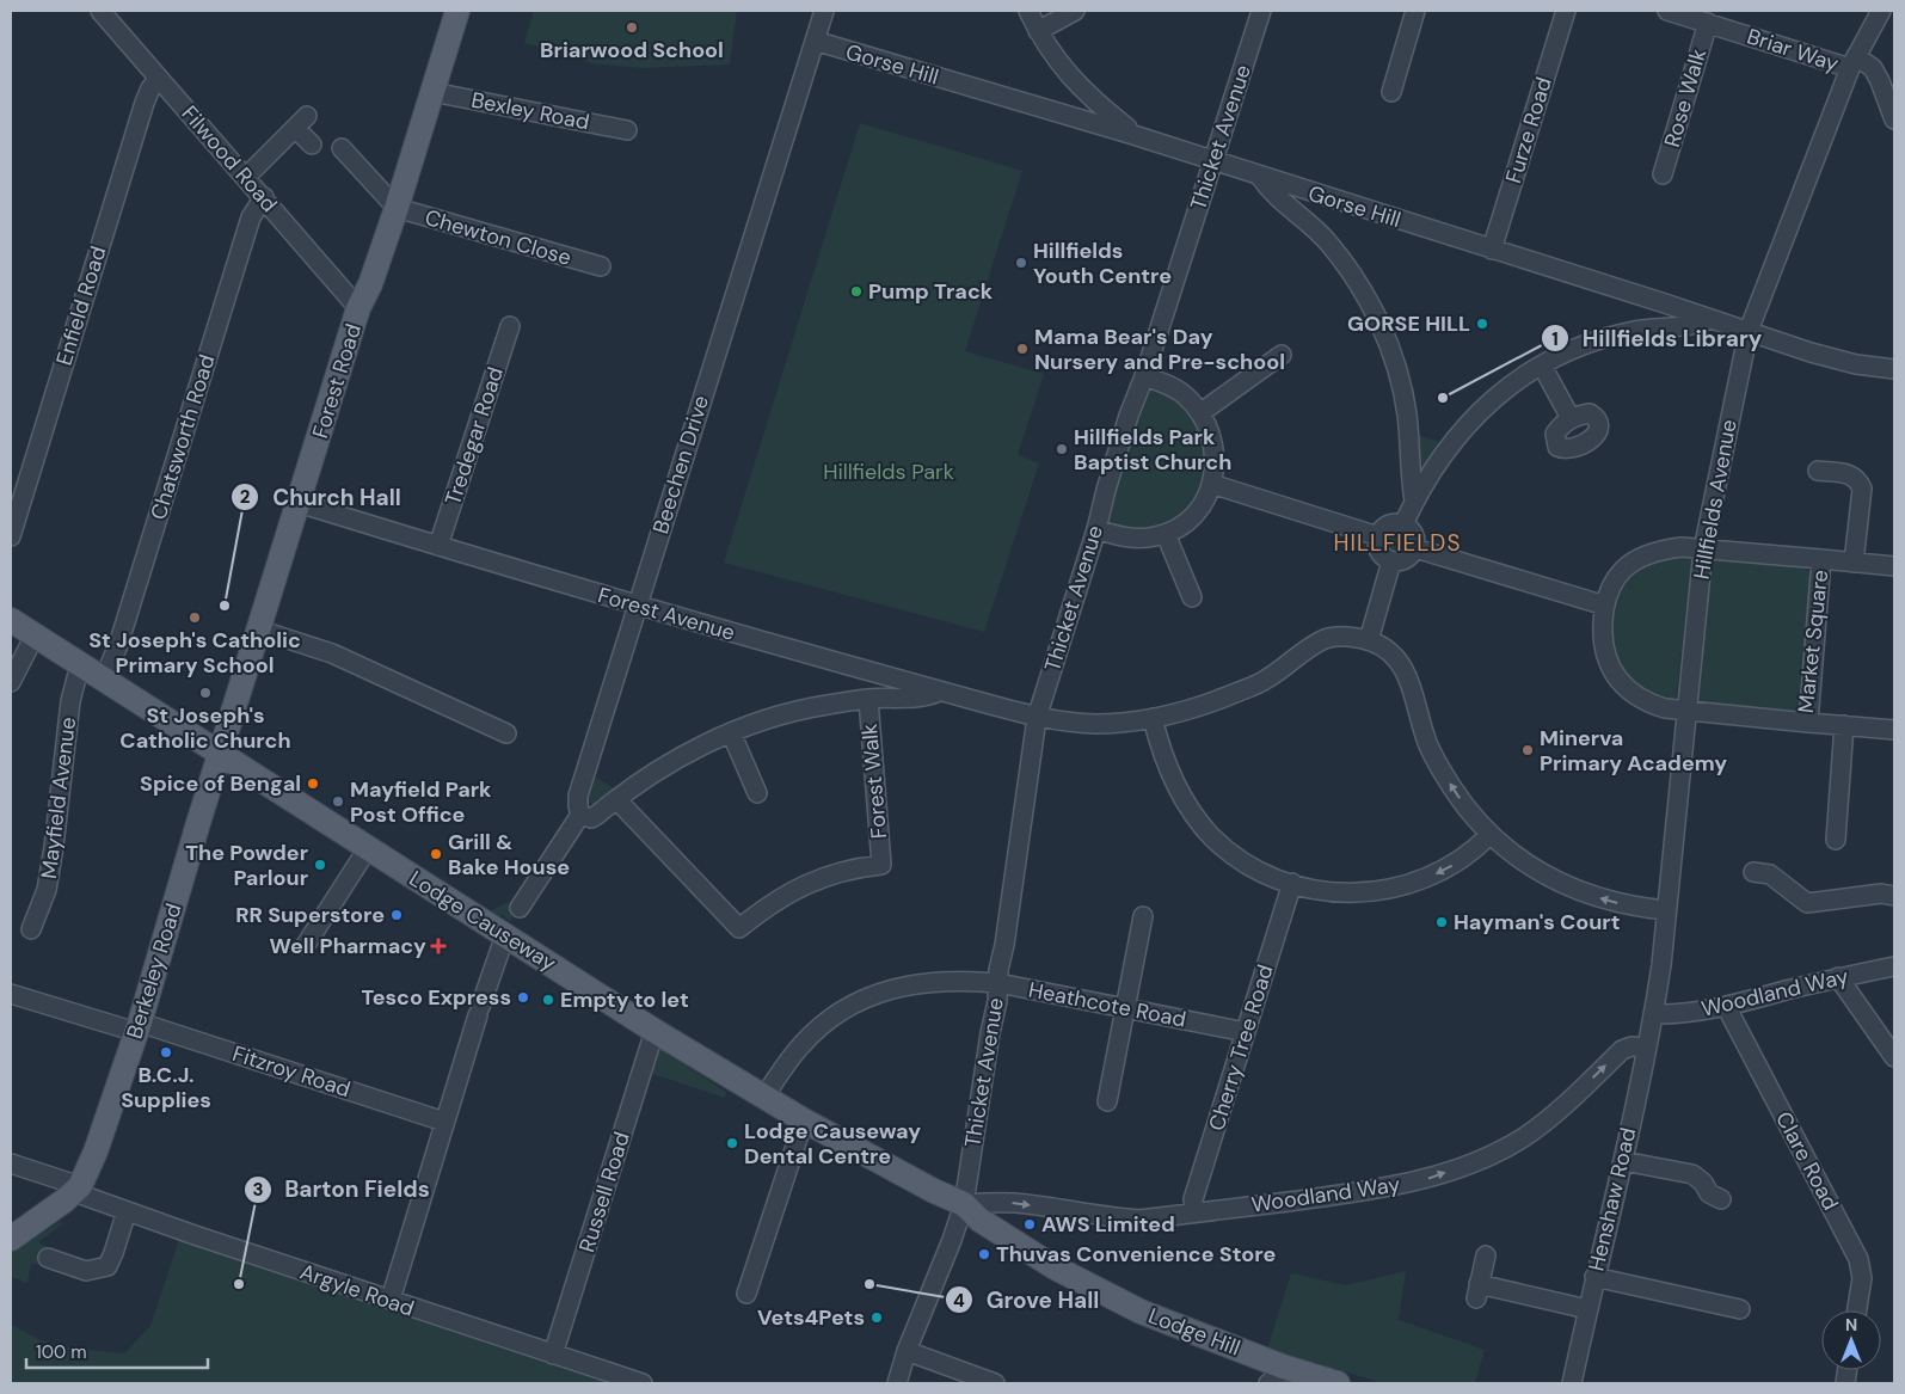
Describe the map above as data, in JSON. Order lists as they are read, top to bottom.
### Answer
{
  "streets": {
    "main road": [
      "Forest Road",
      "Lodge Causeway",
      "Berkeley Road",
      "Lodge Hill"
    ],
    "street": [
      "Briar Way",
      "Gorse Hill",
      "Rose Walk",
      "Bexley Road",
      "Furze Road",
      "Thicket Avenue",
      "Filwood Road",
      "Chewton Close",
      "Enfield Road",
      "Tredegar Road",
      "Chatsworth Road",
      "Beechen Drive",
      "Hillfields Avenue",
      "Forest Avenue",
      "Market Square",
      "Forest Walk",
      "Mayfield Avenue",
      "Woodland Way",
      "Heathcote Road",
      "Cherry Tree Road",
      "Fitzroy Road",
      "Clare Road",
      "Russell Road",
      "Henshaw Road",
      "Argyle Road"
    ]
  },
  "crossings": [
    ["Briar Way", "Rose Walk"],
    ["Briar Way", "Hillfields Avenue"],
    ["Gorse Hill", "Furze Road"],
    ["Gorse Hill", "Thicket Avenue"],
    ["Gorse Hill", "Beechen Drive"],
    ["Gorse Hill", "Hillfields Avenue"],
    ["Bexley Road", "Forest Road"],
    ["Thicket Avenue", "Forest Avenue"],
    ["Thicket Avenue", "Lodge Causeway"],
    ["Thicket Avenue", "Woodland Way"],
    ["Thicket Avenue", "Heathcote Road"],
    ["Thicket Avenue", "Lodge Hill"],
    ["Filwood Road", "Enfield Road"],
    ["Filwood Road", "Forest Road"],
    ["Filwood Road", "Chatsworth Road"],
    ["Chewton Close", "Forest Road"],
    ["Forest Road", "Forest Avenue"],
    ["Forest Road", "Lodge Causeway"],
    ["Forest Road", "Berkeley Road"],
    ["Tredegar Road", "Forest Avenue"],
    ["Chatsworth Road", "Lodge Causeway"],
    ["Beechen Drive", "Forest Avenue"],
    ["Hillfields Avenue", "Market Square"],
    ["Hillfields Avenue", "Woodland Way"],
    ["Hillfields Avenue", "Henshaw Road"],
    ["Mayfield Avenue", "Lodge Causeway"],
    ["Lodge Causeway", "Berkeley Road"],
    ["Lodge Causeway", "Woodland Way"],
    ["Lodge Causeway", "Heathcote Road"],
    ["Lodge Causeway", "Russell Road"],
    ["Lodge Causeway", "Lodge Hill"],
    ["Berkeley Road", "Fitzroy Road"],
    ["Berkeley Road", "Argyle Road"],
    ["Woodland Way", "Cherry Tree Road"],
    ["Woodland Way", "Clare Road"],
    ["Woodland Way", "Henshaw Road"],
    ["Woodland Way", "Lodge Hill"],
    ["Heathcote Road", "Cherry Tree Road"],
    ["Russell Road", "Argyle Road"]
  ],
  "one_way": ["Woodland Way"],
  "districts": ["HILLFIELDS"],
  "parks": ["Hillfields Park"],
  "places": {
    "other": [
      "Briarwood School",
      "Hillfields Youth Centre",
      "Pump Track",
      "GORSE HILL",
      "Mama Bear's Day Nursery and Pre-school",
      "Hillfields Library",
      "Hillfields Park Baptist Church",
      "Church Hall",
      "St Joseph's Catholic Primary School",
      "St Joseph's Catholic Church",
      "Minerva Primary Academy",
      "Spice of Bengal",
      "Mayfield Park Post Office",
      "Grill & Bake House",
      "The Powder Parlour",
      "RR Superstore",
      "Hayman's Court",
      "Tesco Express",
      "Empty to let",
      "B.C.J. Supplies",
      "Lodge Causeway Dental Centre",
      "AWS Limited",
      "Thuvas Convenience Store",
      "Barton Fields",
      "Grove Hall",
      "Vets4Pets"
    ],
    "health": ["Well Pharmacy"]
  },
  "scale_bar": "100 m",
  "north": "top"
}
